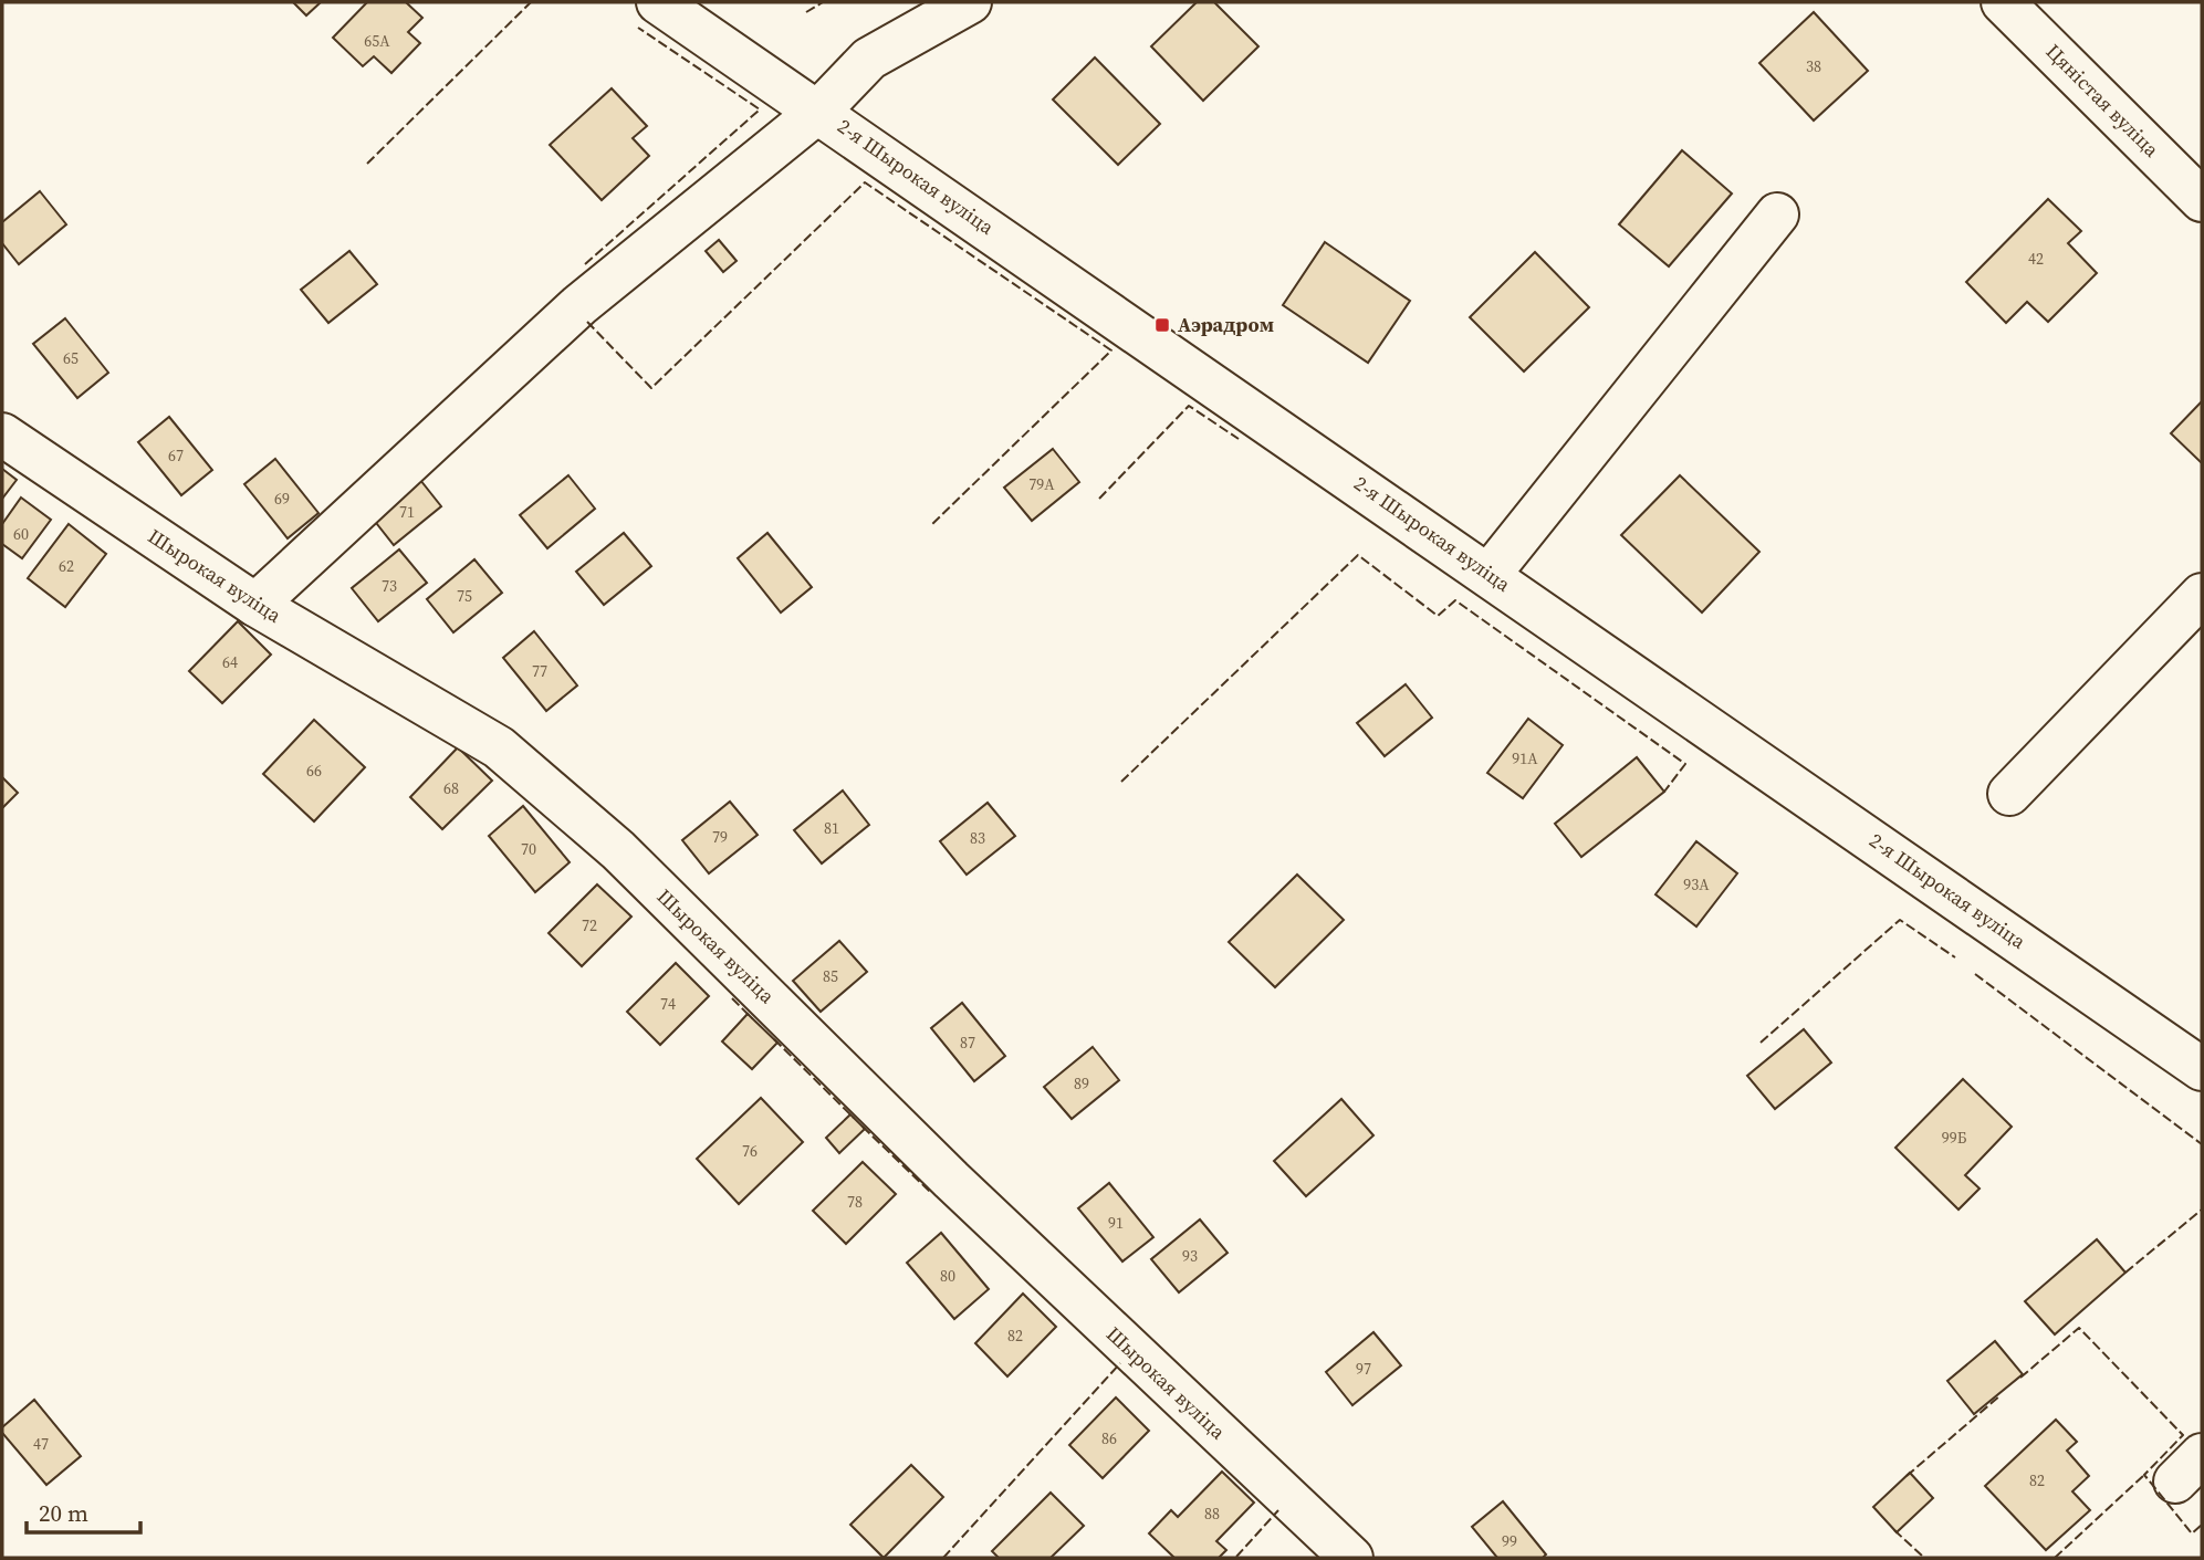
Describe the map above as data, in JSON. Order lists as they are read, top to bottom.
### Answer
{
  "streets": {
    "street": ["Цяністая вуліца", "2-я Шырокая вуліца", "Шырокая вуліца"]
  },
  "places": {
    "transit": ["Аэрадром"]
  },
  "house_numbers": [
    "65А",
    "38",
    "42",
    "65",
    "67",
    "79А",
    "69",
    "71",
    "60",
    "62",
    "73",
    "75",
    "64",
    "77",
    "91А",
    "66",
    "68",
    "81",
    "79",
    "83",
    "70",
    "93А",
    "72",
    "85",
    "74",
    "87",
    "89",
    "99Б",
    "76",
    "78",
    "91",
    "93",
    "80",
    "82",
    "97",
    "86",
    "47",
    "82",
    "88",
    "99"
  ],
  "scale_bar": "20 m"
}
